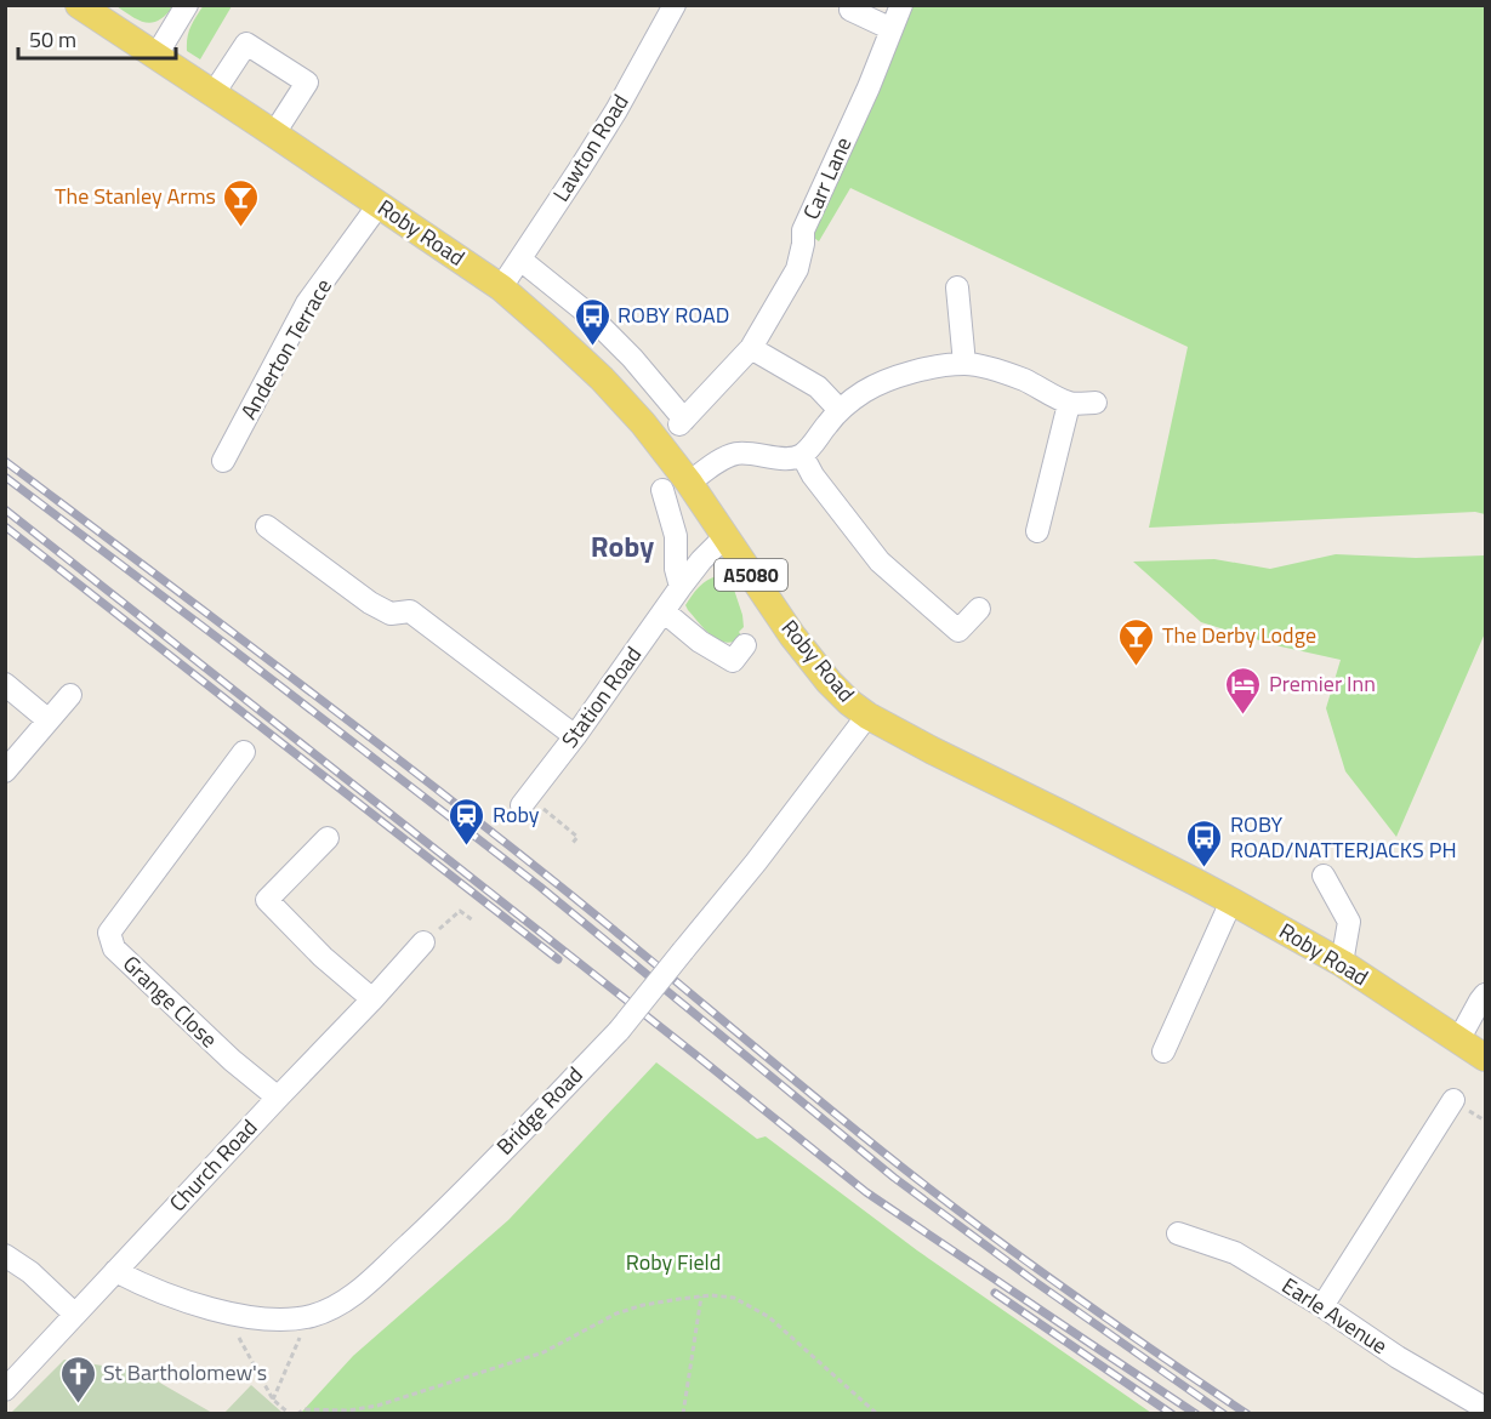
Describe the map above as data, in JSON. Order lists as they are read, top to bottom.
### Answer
{
  "streets": {
    "main road": ["Roby Road", "A5080"],
    "street": [
      "Lawton Road",
      "Carr Lane",
      "Anderton Terrace",
      "Station Road",
      "Grange Close",
      "Bridge Road",
      "Church Road",
      "Earle Avenue"
    ]
  },
  "crossings": [
    ["Lawton Road", "Carr Lane"],
    ["Lawton Road", "Roby Road"],
    ["Roby Road", "Anderton Terrace"],
    ["Roby Road", "Station Road"],
    ["Roby Road", "Bridge Road"],
    ["Grange Close", "Church Road"],
    ["Bridge Road", "Church Road"]
  ],
  "districts": ["Roby"],
  "parks": ["Roby Field"],
  "places": {
    "bar": ["The Stanley Arms", "The Derby Lodge"],
    "bus stop": ["ROBY ROAD", "ROBY ROAD/NATTERJACKS PH"],
    "hotel": ["Premier Inn"],
    "station": ["Roby"],
    "church": ["St Bartholomew's"]
  },
  "scale_bar": "50 m"
}
